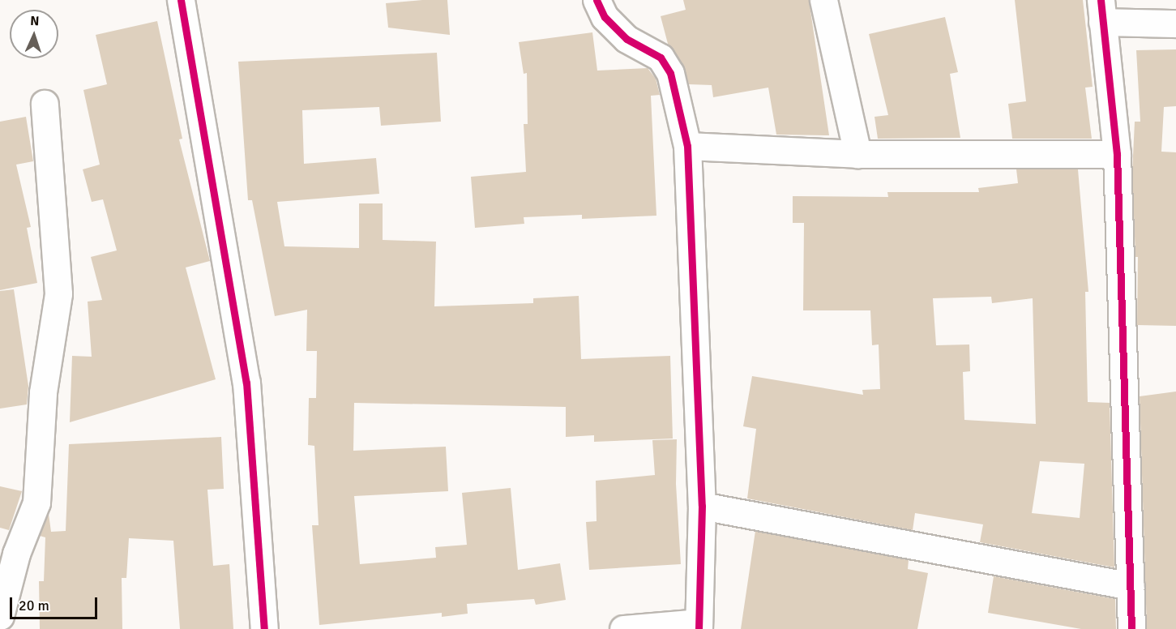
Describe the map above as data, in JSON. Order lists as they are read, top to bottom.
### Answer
{
  "scale_bar": "20 m",
  "north": "top"
}
